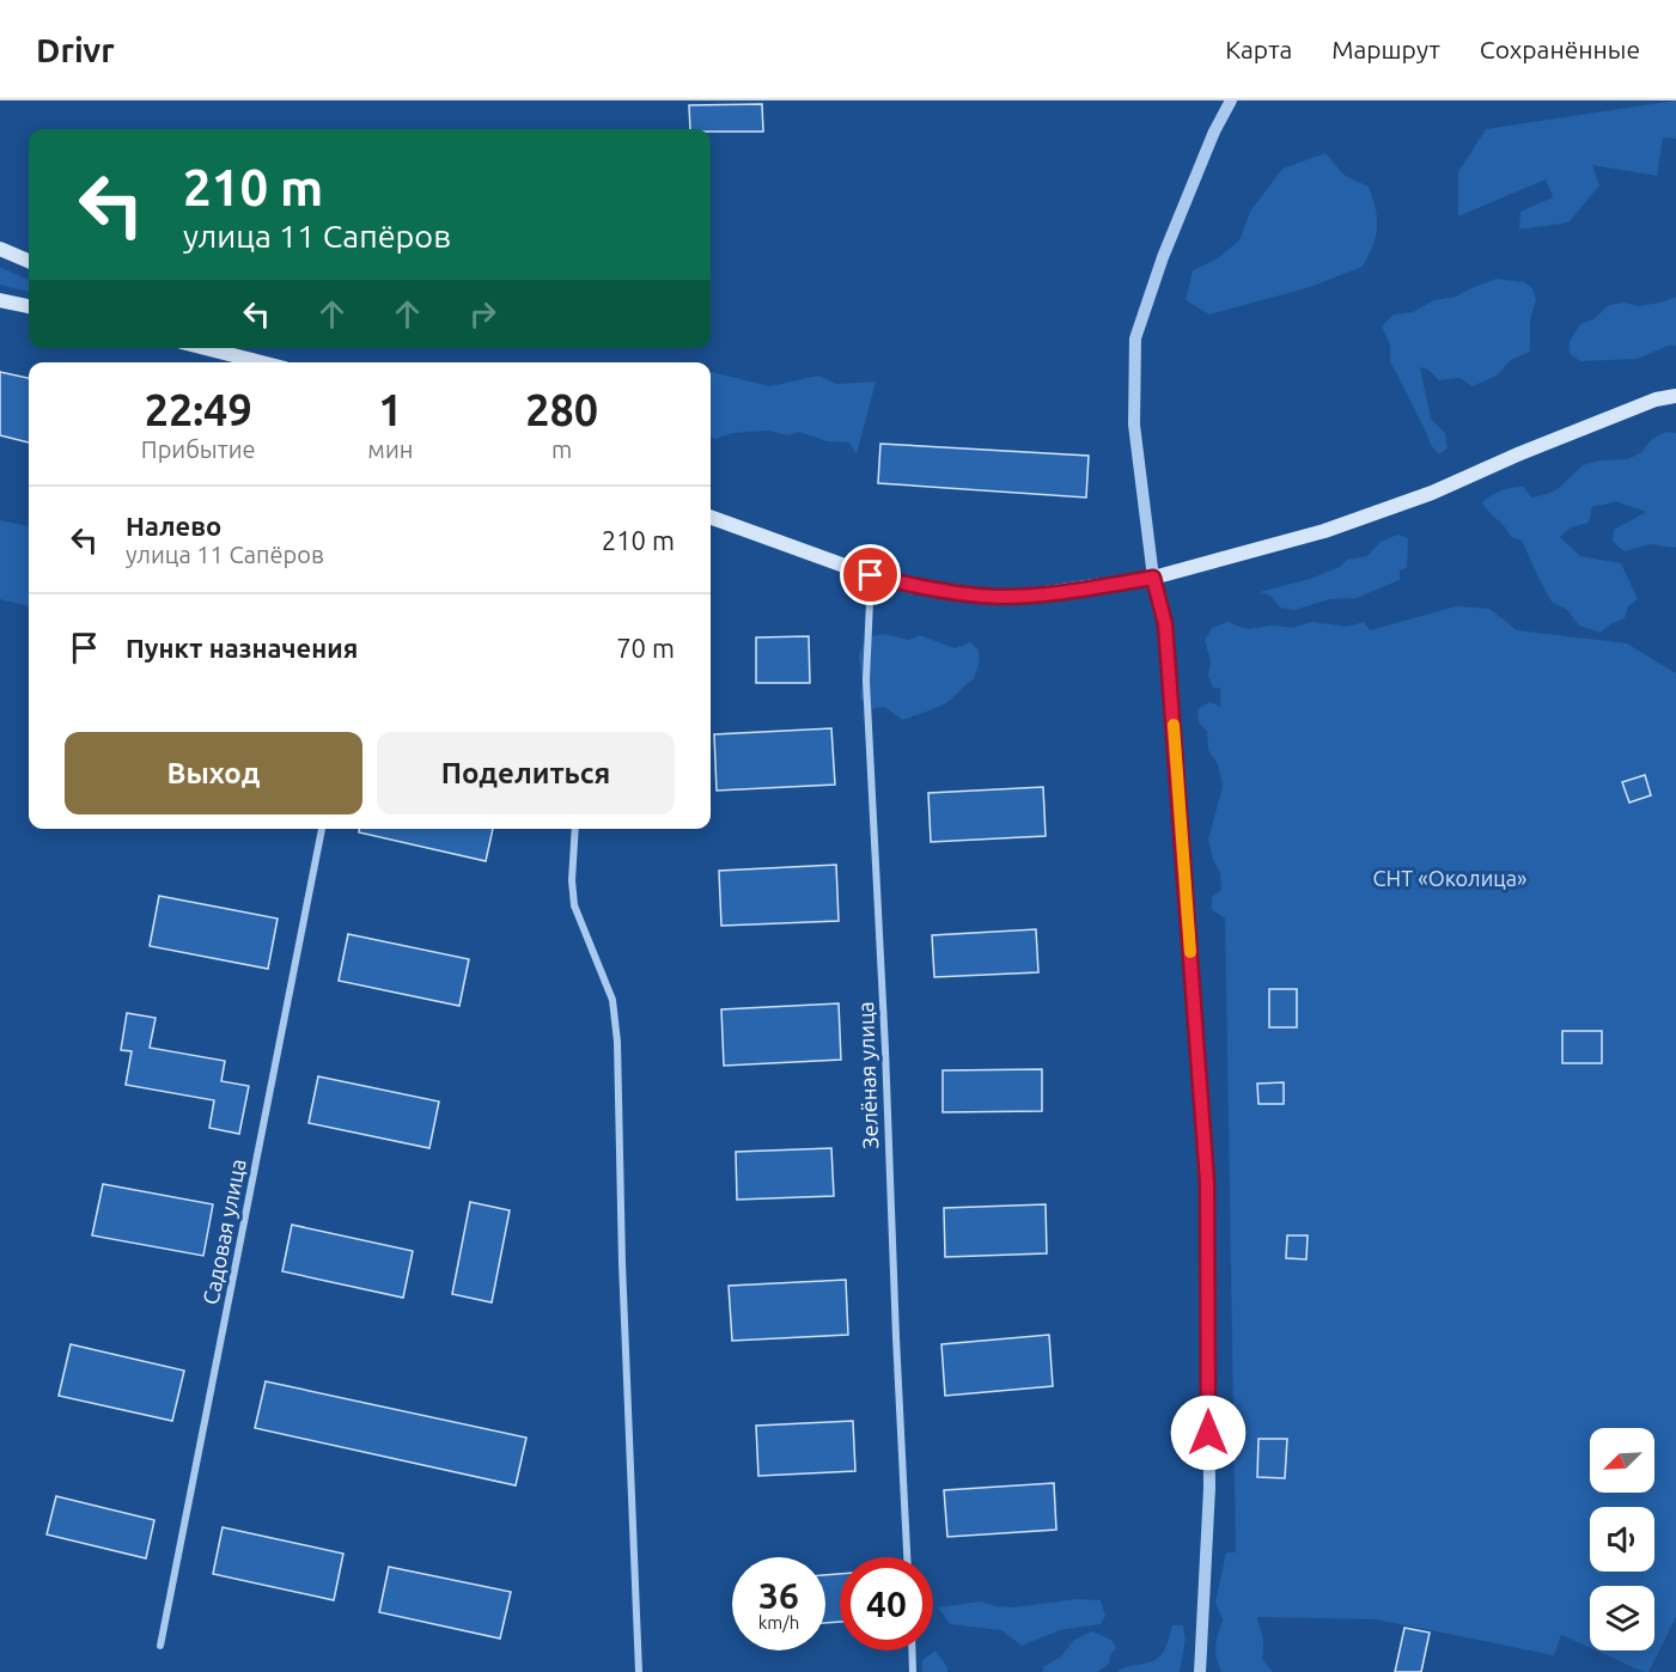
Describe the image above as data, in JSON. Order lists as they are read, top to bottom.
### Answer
{
  "streets": {
    "street": ["Зелёная улица", "Садовая улица"]
  },
  "parks": ["СНТ «Околица»"],
  "north": "bottom left",
  "page": {
    "header": "Drivr",
    "nav": ["Карта", "Маршрут", "Сохранённые"],
    "turn": ["210 m", "улица 11 Сапёров"],
    "eta": [
      "22:49",
      "Прибытие",
      "1",
      "мин",
      "280",
      "m"
    ],
    "list": [
      {
        "name": "Налево",
        "note": "улица 11 Сапёров",
        "value": "210 m"
      },
      {
        "name": "Пункт назначения",
        "value": "70 m"
      }
    ],
    "buttons": ["Выход", "Поделиться"],
    "speed": "36 km/h",
    "limit": "40"
  }
}
